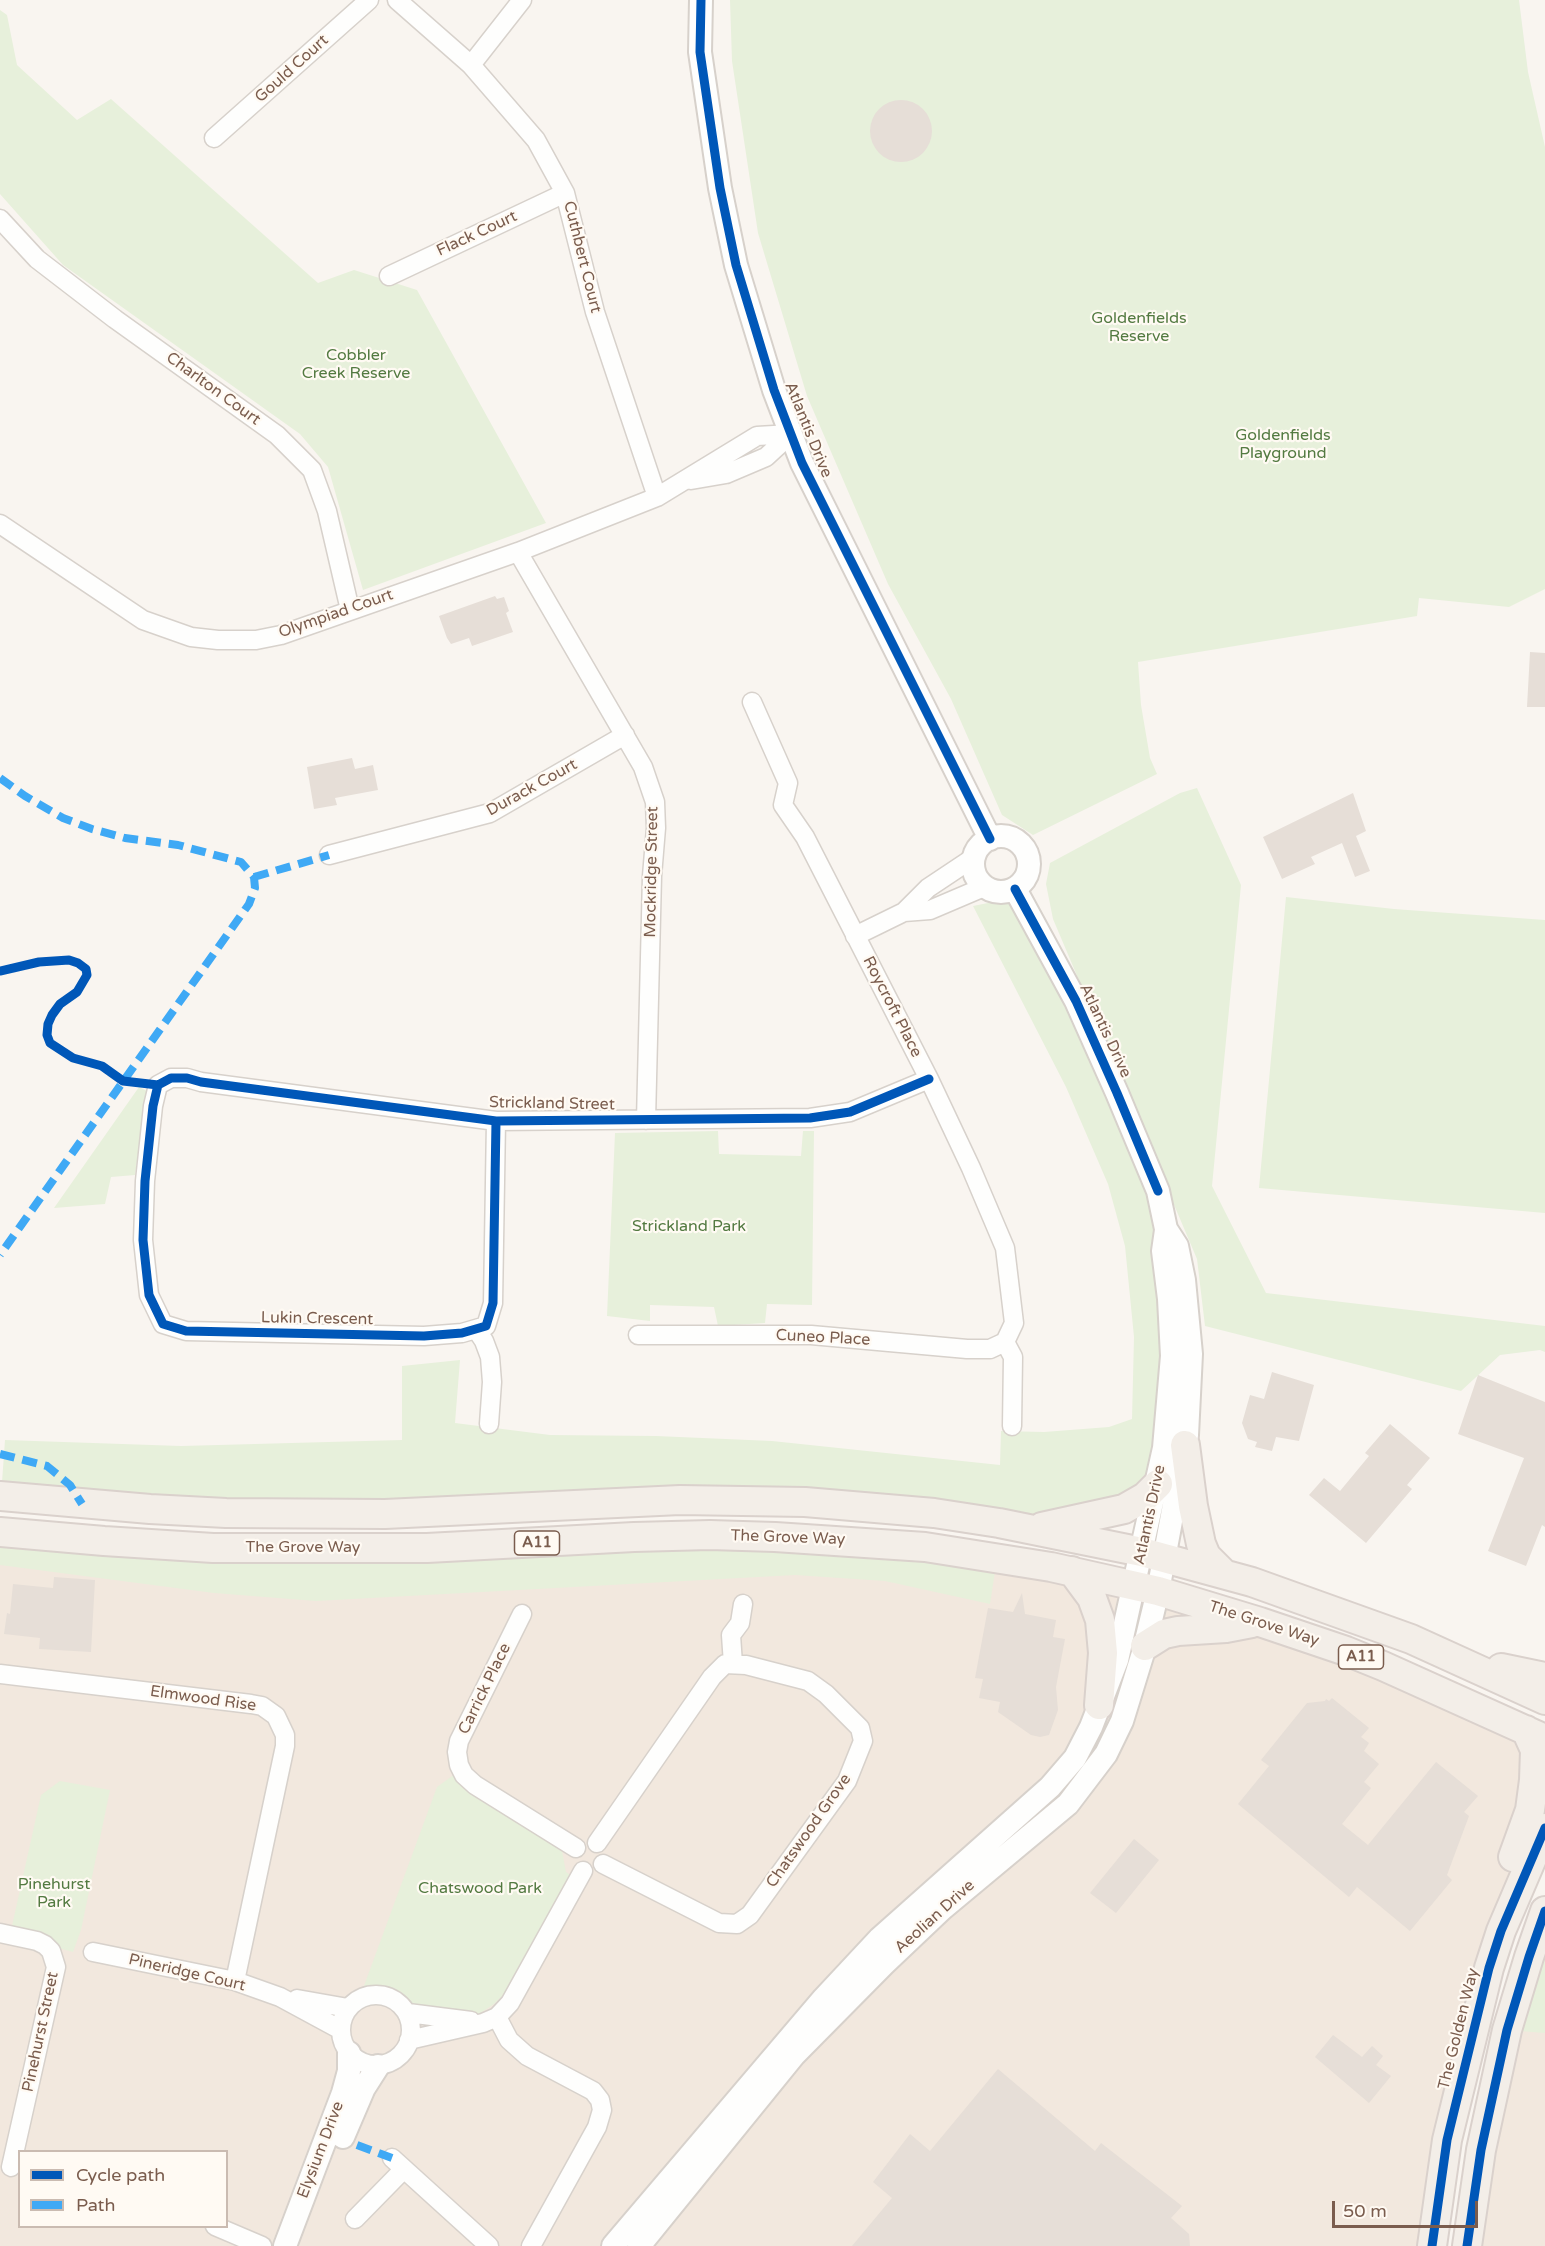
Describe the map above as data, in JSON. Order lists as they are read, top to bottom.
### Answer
{
  "streets": {
    "main road": ["The Grove Way", "A11", "The Golden Way"],
    "street": [
      "Gould Court",
      "Flack Court",
      "Cuthbert Court",
      "Charlton Court",
      "Atlantis Drive",
      "Olympiad Court",
      "Durack Court",
      "Mockridge Street",
      "Roycroft Place",
      "Strickland Street",
      "Lukin Crescent",
      "Cuneo Place",
      "Carrick Place",
      "Elmwood Rise",
      "Chatswood Grove",
      "Aeolian Drive",
      "Pineridge Court",
      "Pinehurst Street",
      "Elysium Drive"
    ]
  },
  "crossings": [
    ["Flack Court", "Cuthbert Court"],
    ["Cuthbert Court", "Olympiad Court"],
    ["Charlton Court", "Olympiad Court"],
    ["Atlantis Drive", "Olympiad Court"],
    ["Atlantis Drive", "The Grove Way"],
    ["Atlantis Drive", "Aeolian Drive"],
    ["Olympiad Court", "Mockridge Street"],
    ["Durack Court", "Mockridge Street"],
    ["Mockridge Street", "Strickland Street"],
    ["Roycroft Place", "Strickland Street"],
    ["Roycroft Place", "Cuneo Place"],
    ["Strickland Street", "Lukin Crescent"],
    ["The Grove Way", "Aeolian Drive"],
    ["Carrick Place", "Chatswood Grove"],
    ["Elmwood Rise", "Pineridge Court"],
    ["Pineridge Court", "Elysium Drive"]
  ],
  "parks": [
    "Goldenfields Reserve",
    "Cobbler Creek Reserve",
    "Goldenfields Playground",
    "Strickland Park",
    "Pinehurst Park",
    "Chatswood Park"
  ],
  "legend": ["Cycle path", "Path"],
  "scale_bar": "50 m"
}
